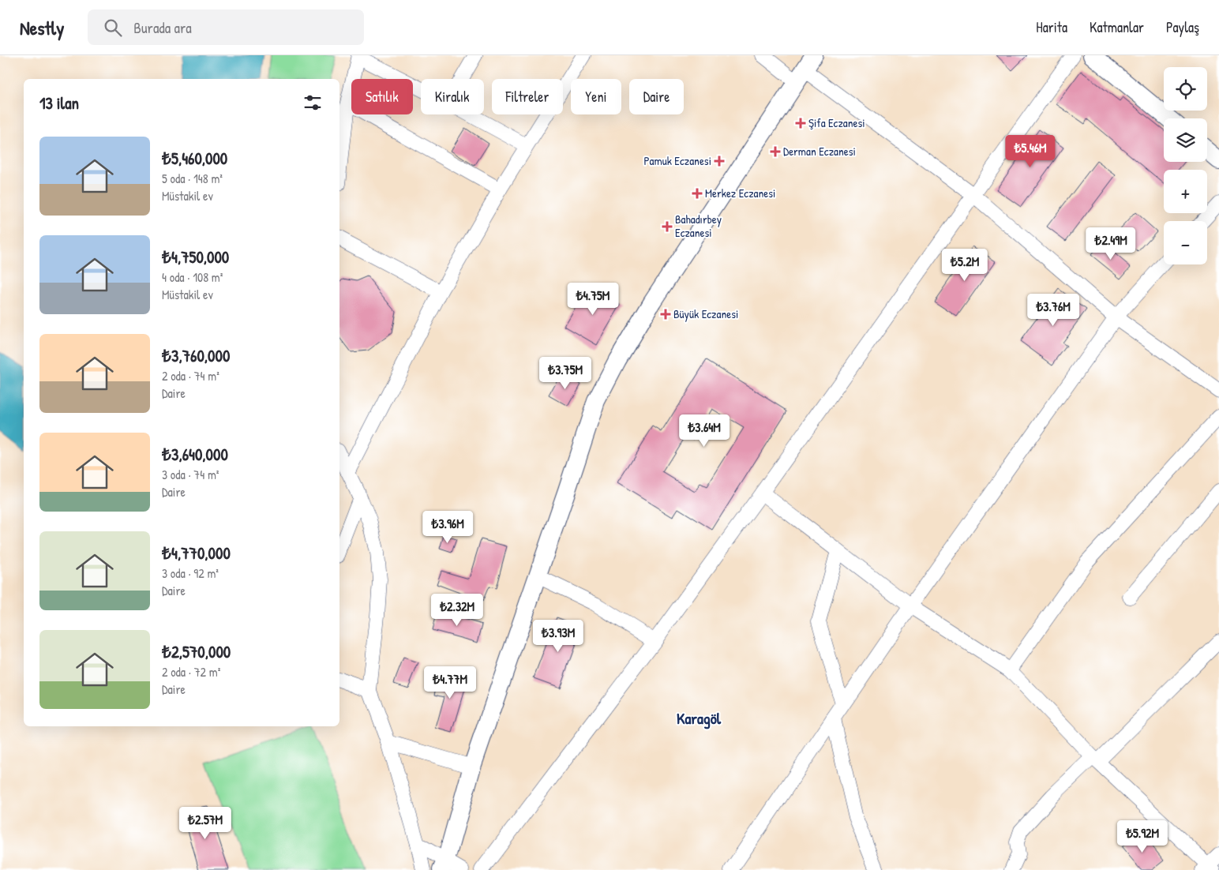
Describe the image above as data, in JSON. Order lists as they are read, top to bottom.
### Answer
{
  "districts": ["Karagöl"],
  "places": {
    "health": [
      "Şifa Eczanesi",
      "Derman Eczanesi",
      "Pamuk Eczanesi",
      "Merkez Eczanesi",
      "Bahadırbey Eczanesi",
      "Büyük Eczanesi"
    ]
  },
  "page": {
    "header": "Nestly",
    "search": "Burada ara",
    "nav": ["Harita", "Katmanlar", "Paylaş"],
    "map_buttons": ["+", "−"],
    "chip": [
      "Satılık",
      "Kiralık",
      "Filtreler",
      "Yeni",
      "Daire"
    ],
    "heading": "13 ilan",
    "list": [
      {
        "name": "₺5,460,000",
        "note": "5 oda · 148 m² · Müstakil ev"
      },
      {
        "name": "₺4,750,000",
        "note": "4 oda · 108 m² · Müstakil ev"
      },
      {
        "name": "₺3,760,000",
        "note": "2 oda · 74 m² · Daire"
      },
      {
        "name": "₺3,640,000",
        "note": "3 oda · 74 m² · Daire"
      },
      {
        "name": "₺4,770,000",
        "note": "3 oda · 92 m² · Daire"
      },
      {
        "name": "₺2,570,000",
        "note": "2 oda · 72 m² · Daire"
      }
    ],
    "price": [
      "₺5.46M",
      "₺2.49M",
      "₺5.2M",
      "₺4.75M",
      "₺3.76M",
      "₺3.75M",
      "₺3.64M",
      "₺3.96M",
      "₺2.32M",
      "₺3.93M",
      "₺4.77M",
      "₺2.57M",
      "₺5.92M"
    ]
  }
}
